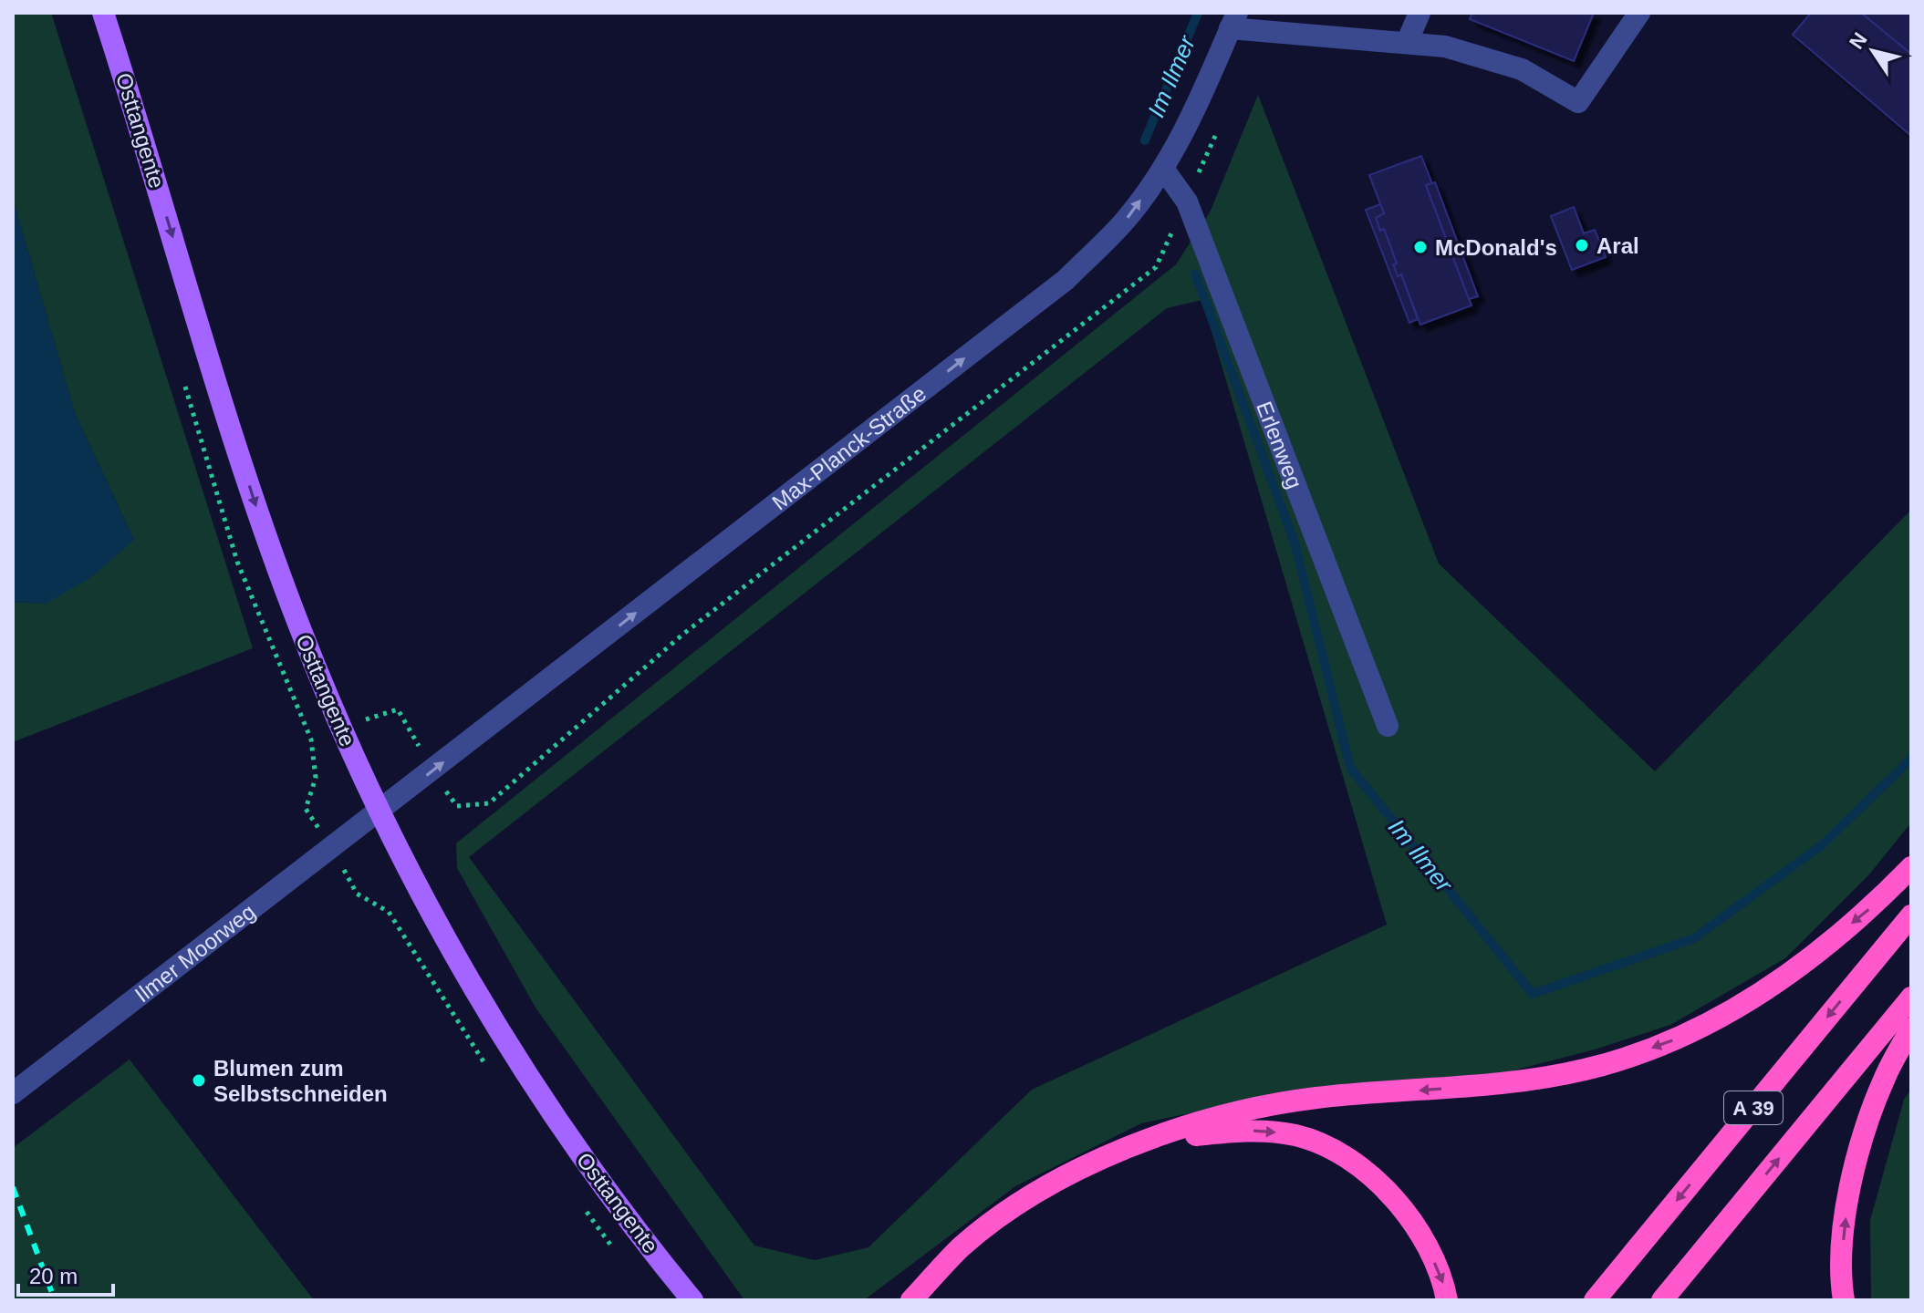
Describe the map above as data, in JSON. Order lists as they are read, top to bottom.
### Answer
{
  "streets": {
    "highway": ["A 39"],
    "main road": ["Osttangente"],
    "street": ["Erlenweg", "Max-Planck-Straße", "Ilmer Moorweg"]
  },
  "crossings": [
    ["Osttangente", "Max-Planck-Straße"],
    ["Osttangente", "Ilmer Moorweg"],
    ["Erlenweg", "Max-Planck-Straße"],
    ["Max-Planck-Straße", "Ilmer Moorweg"]
  ],
  "one_way": ["Osttangente", "Max-Planck-Straße"],
  "water": ["Im Ilmer"],
  "places": ["Aral", "McDonald's", "Blumen zum Selbstschneiden"],
  "scale_bar": "20 m",
  "north": "top left"
}
